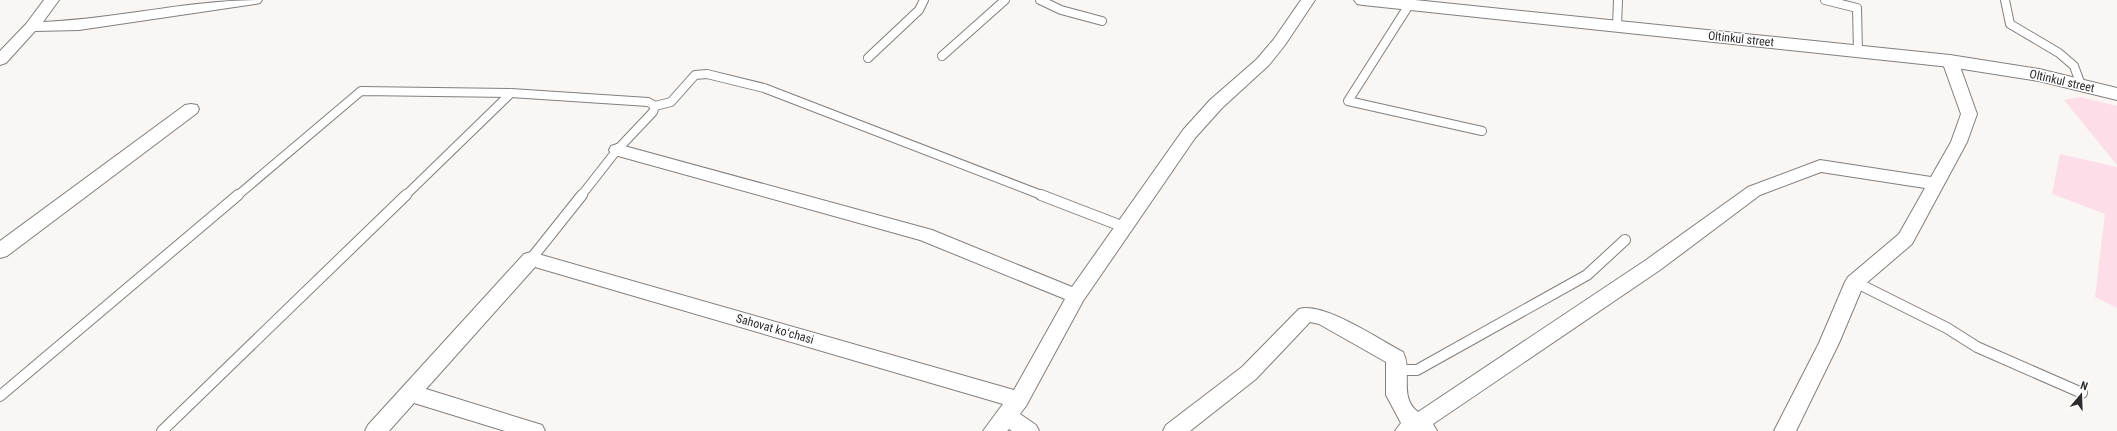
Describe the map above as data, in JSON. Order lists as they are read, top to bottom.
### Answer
{
  "streets": {
    "main road": ["Oltinkul street"],
    "street": ["Sahovat koʻchasi"]
  },
  "north": "top"
}
